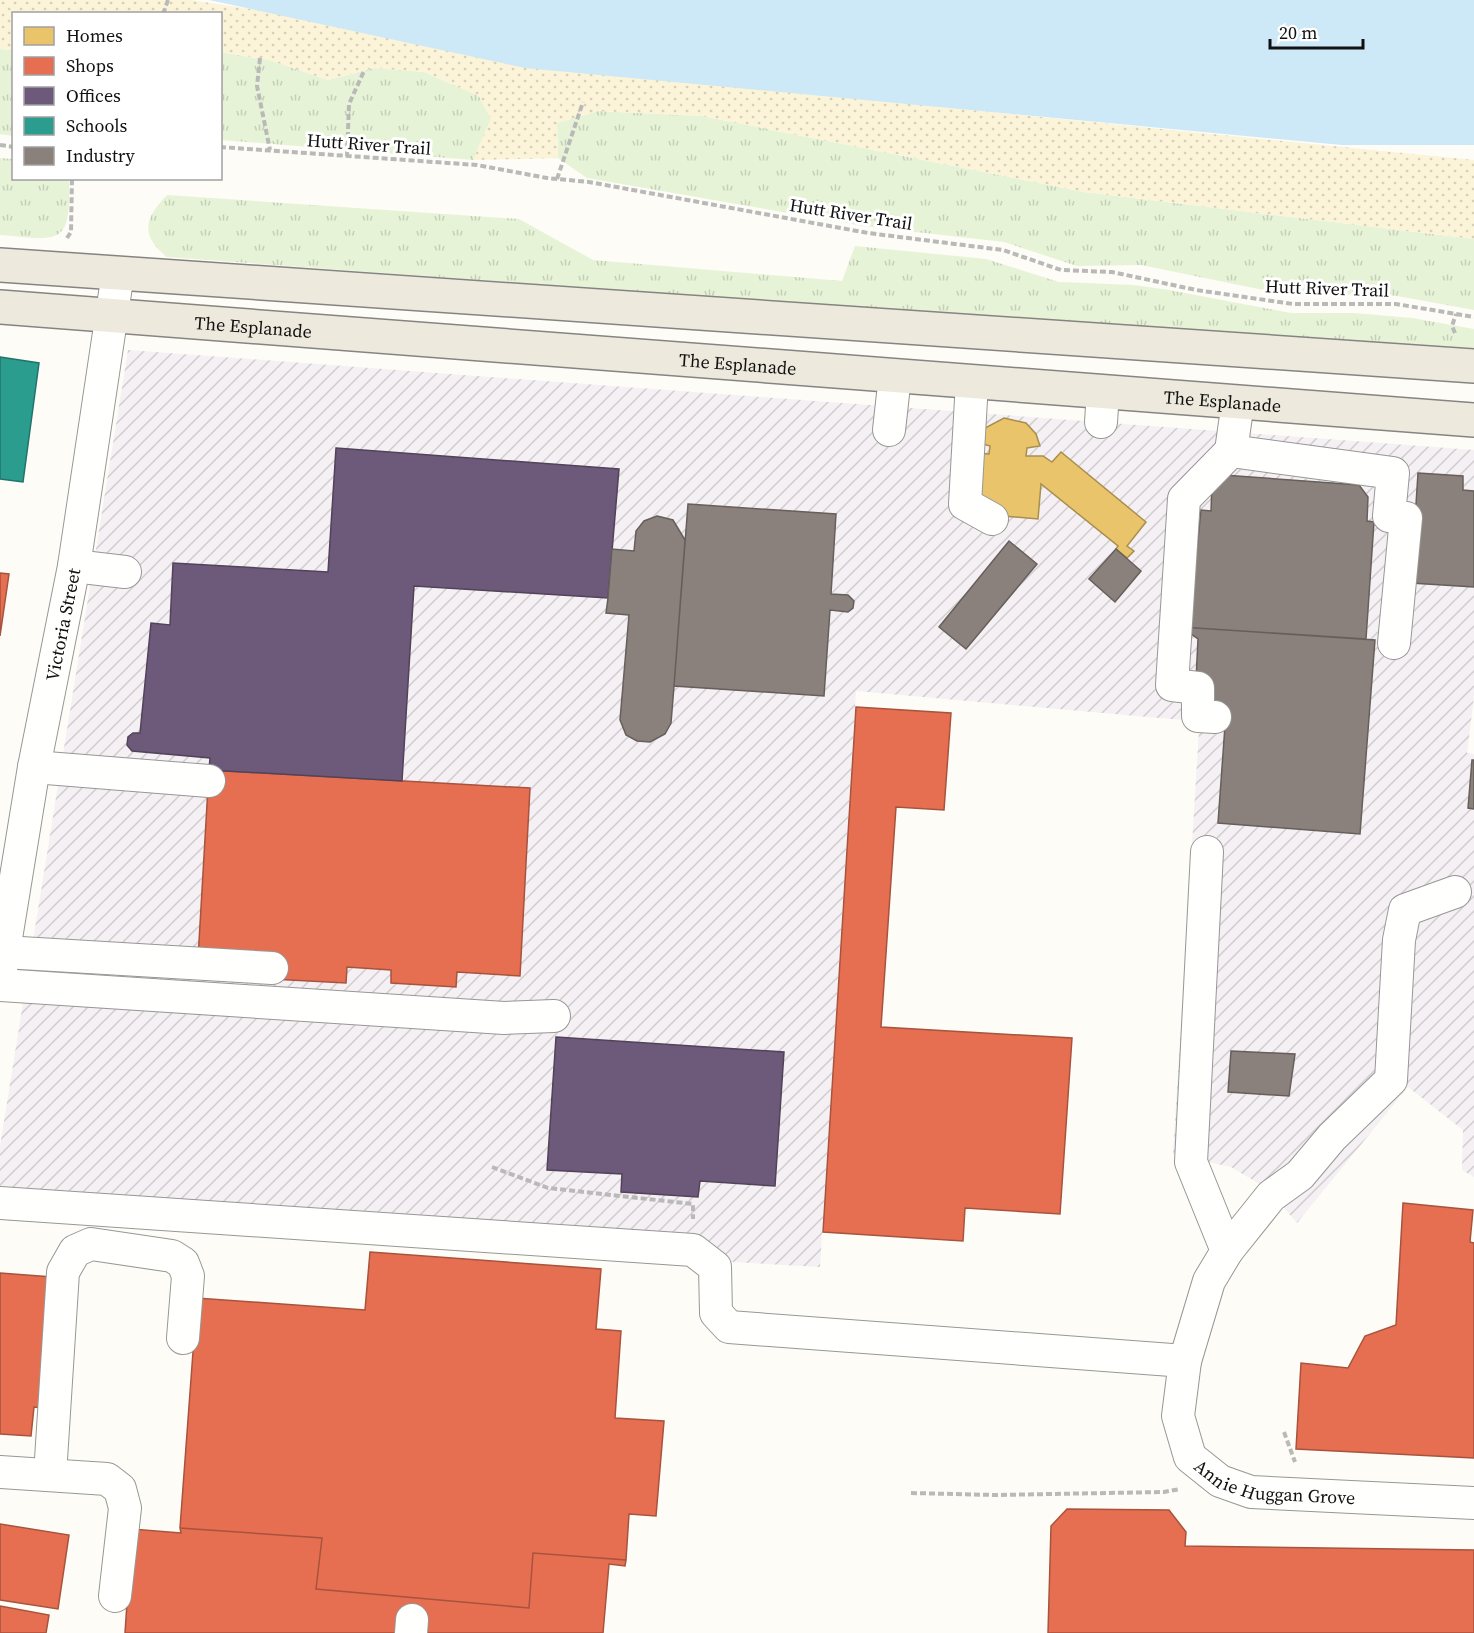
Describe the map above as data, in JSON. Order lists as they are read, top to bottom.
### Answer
{
  "streets": {
    "main road": ["The Esplanade"],
    "street": ["Victoria Street", "Annie Huggan Grove"],
    "path": ["Hutt River Trail"]
  },
  "crossings": [
    ["The Esplanade", "Victoria Street"]
  ],
  "legend": [
    "Homes",
    "Shops",
    "Offices",
    "Schools",
    "Industry"
  ],
  "scale_bar": "20 m"
}
